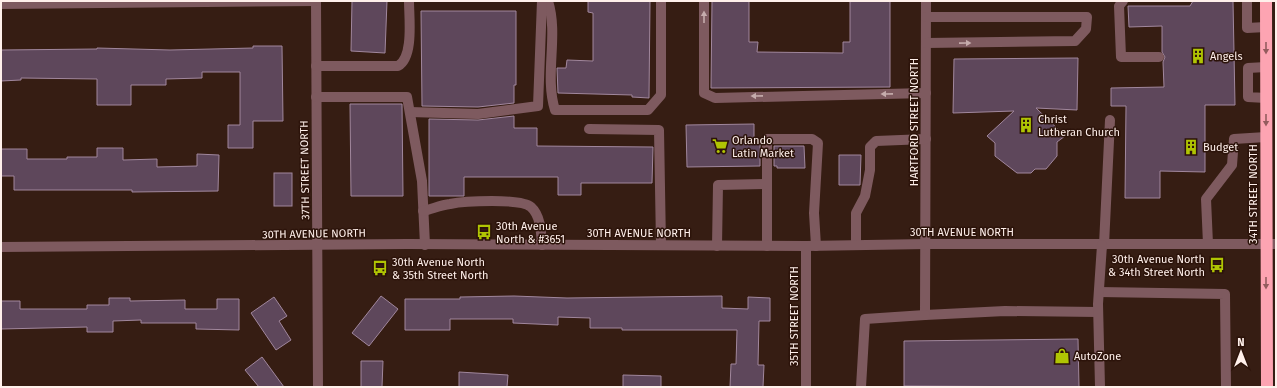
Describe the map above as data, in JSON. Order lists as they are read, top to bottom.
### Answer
{
  "streets": {
    "highway": ["34TH STREET NORTH"],
    "street": [
      "HARTFORD STREET NORTH",
      "37TH STREET NORTH",
      "30TH AVENUE NORTH",
      "35TH STREET NORTH"
    ]
  },
  "crossings": [
    ["HARTFORD STREET NORTH", "30TH AVENUE NORTH"],
    ["37TH STREET NORTH", "30TH AVENUE NORTH"],
    ["34TH STREET NORTH", "30TH AVENUE NORTH"],
    ["30TH AVENUE NORTH", "35TH STREET NORTH"]
  ],
  "one_way": ["34TH STREET NORTH"],
  "places": {
    "building": ["Angels", "Christ Lutheran Church", "Budget"],
    "supermarket": ["Orlando Latin Market"],
    "bus stop": ["30th Avenue North & #3651", "30th Avenue North & 34th Street North", "30th Avenue North & 35th Street North"],
    "shop": ["AutoZone"]
  },
  "north": "top"
}
